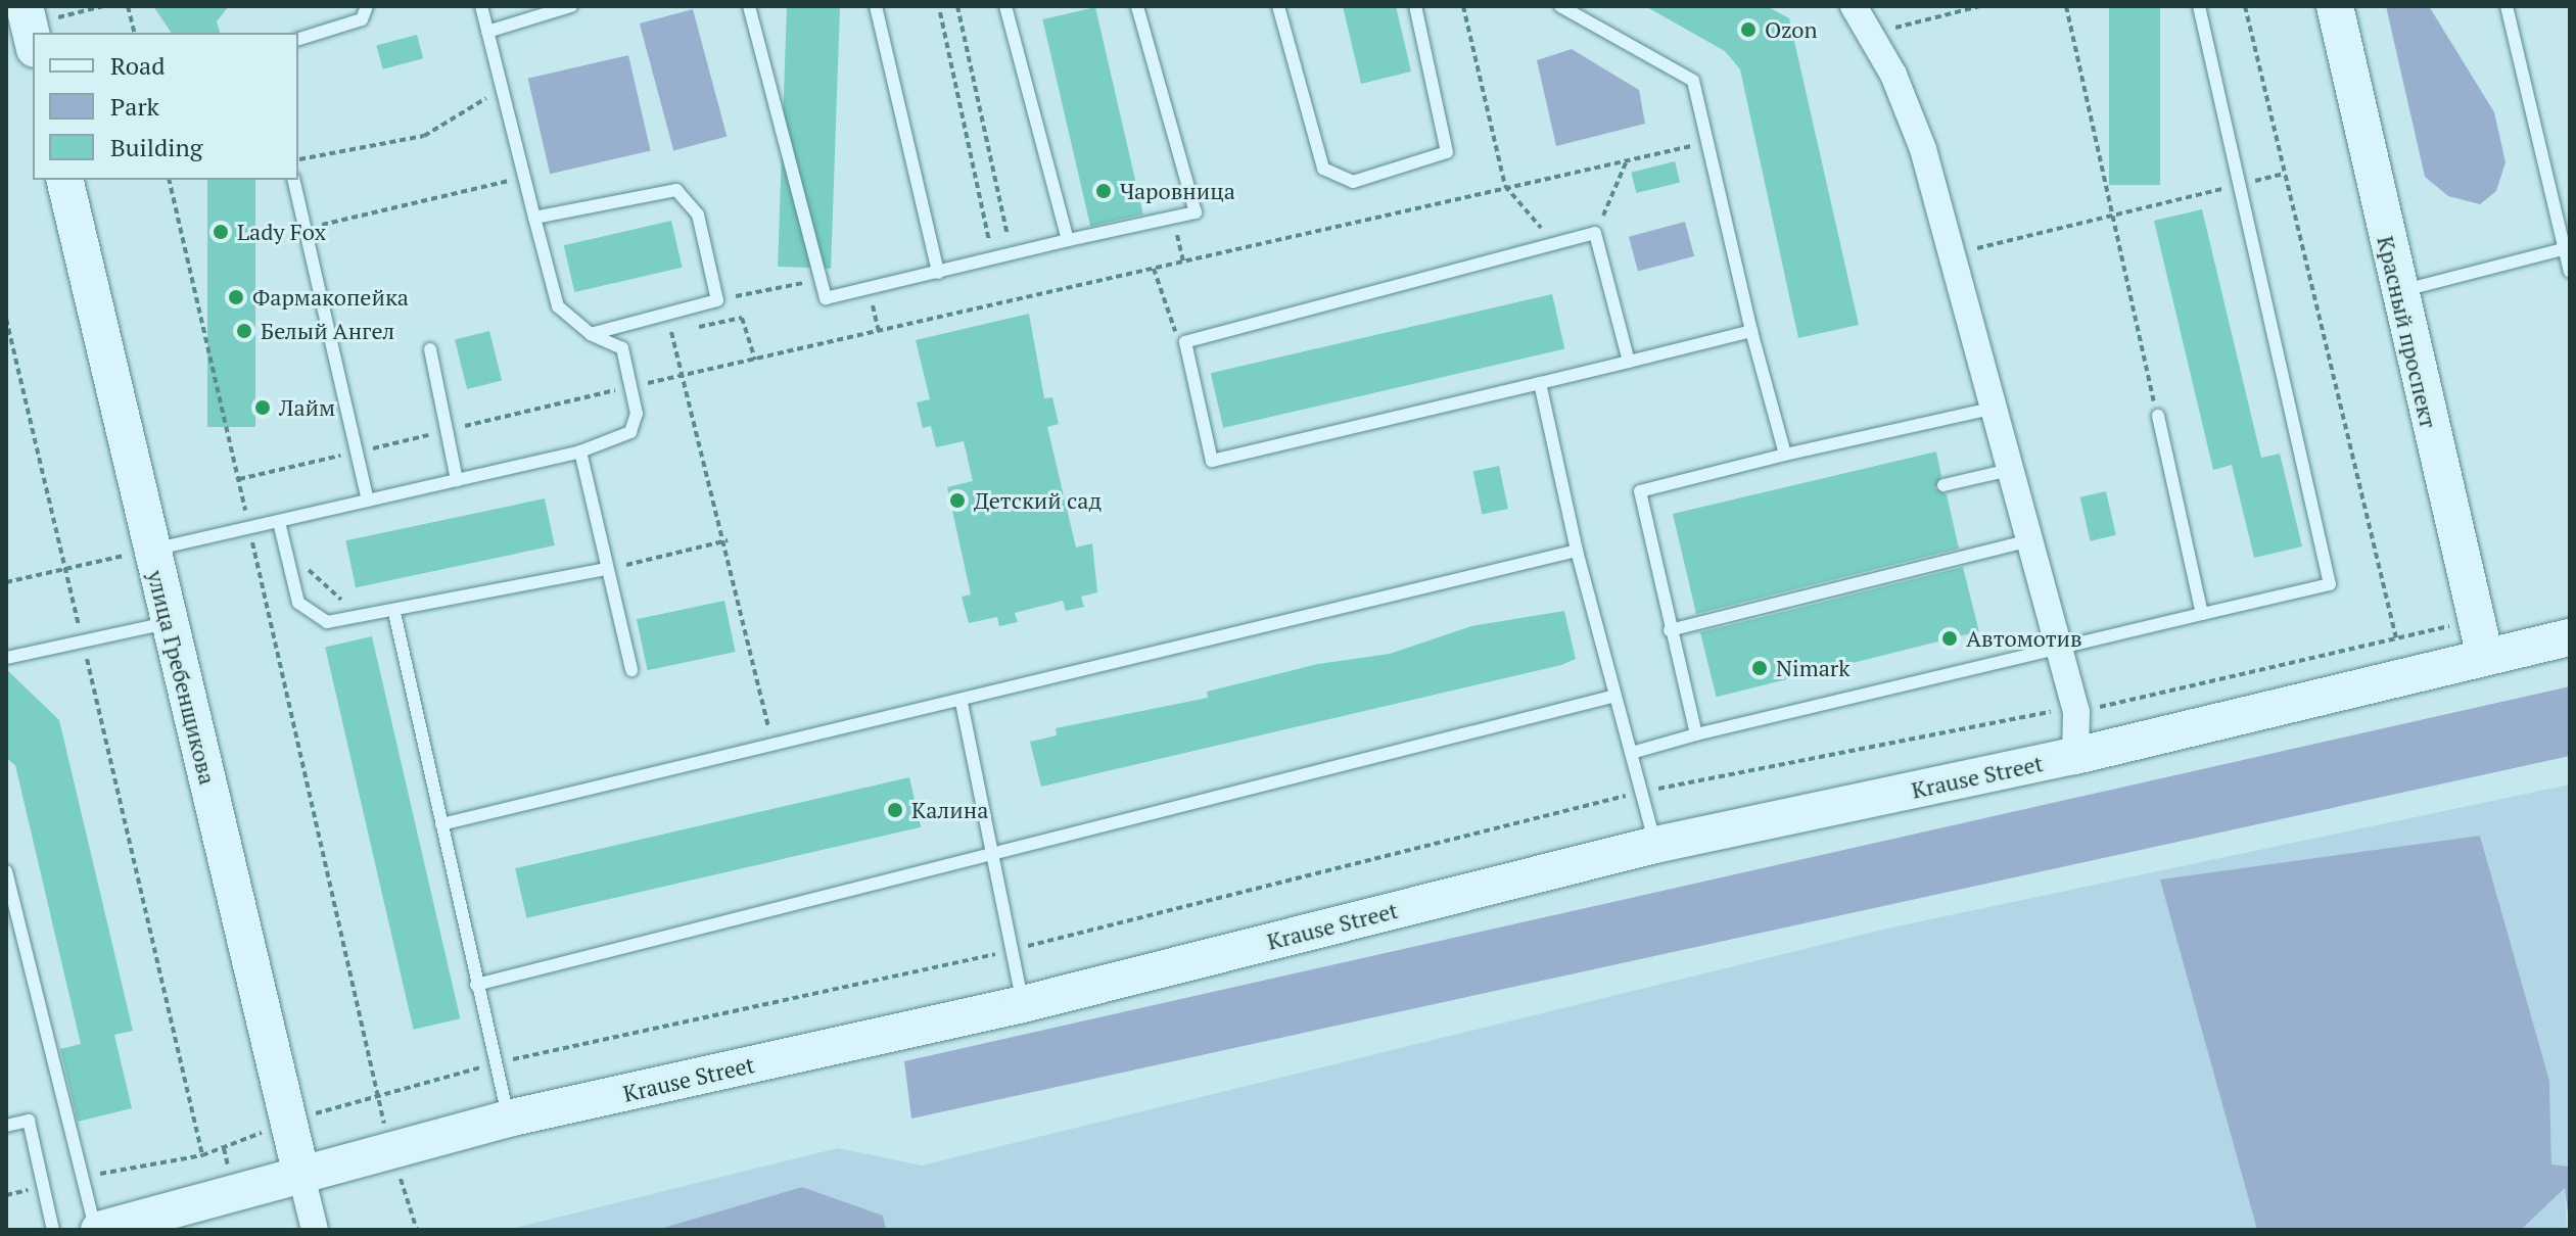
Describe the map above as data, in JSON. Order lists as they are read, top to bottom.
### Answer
{
  "streets": {
    "main road": ["Красный проспект", "улица Гребенщикова", "Krause Street"]
  },
  "crossings": [
    ["Красный проспект", "Krause Street"],
    ["улица Гребенщикова", "Krause Street"]
  ],
  "places": [
    "Ozon",
    "Чаровница",
    "Lady Fox",
    "Фармакопейка",
    "Белый Ангел",
    "Лайм",
    "Детский сад",
    "Автомотив",
    "Nimark",
    "Калина"
  ],
  "legend": ["Road", "Park", "Building"]
}
